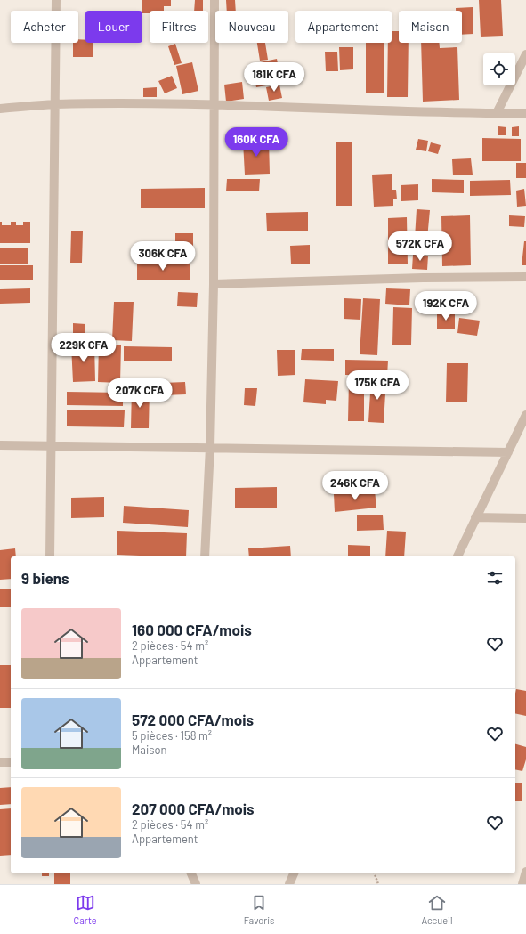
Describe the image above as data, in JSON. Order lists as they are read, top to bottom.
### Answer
{
  "page": {
    "chip": [
      "Acheter",
      "Louer",
      "Filtres",
      "Nouveau",
      "Appartement",
      "Maison"
    ],
    "price": [
      "181K CFA",
      "160K CFA",
      "572K CFA",
      "306K CFA",
      "192K CFA",
      "229K CFA",
      "175K CFA",
      "207K CFA",
      "246K CFA"
    ],
    "heading": "9 biens",
    "list": [
      {
        "name": "160 000 CFA/mois",
        "note": "2 pièces · 54 m² · Appartement"
      },
      {
        "name": "572 000 CFA/mois",
        "note": "5 pièces · 158 m² · Maison"
      },
      {
        "name": "207 000 CFA/mois",
        "note": "2 pièces · 54 m² · Appartement"
      }
    ],
    "tabs": ["Carte", "Favoris", "Accueil"]
  }
}
